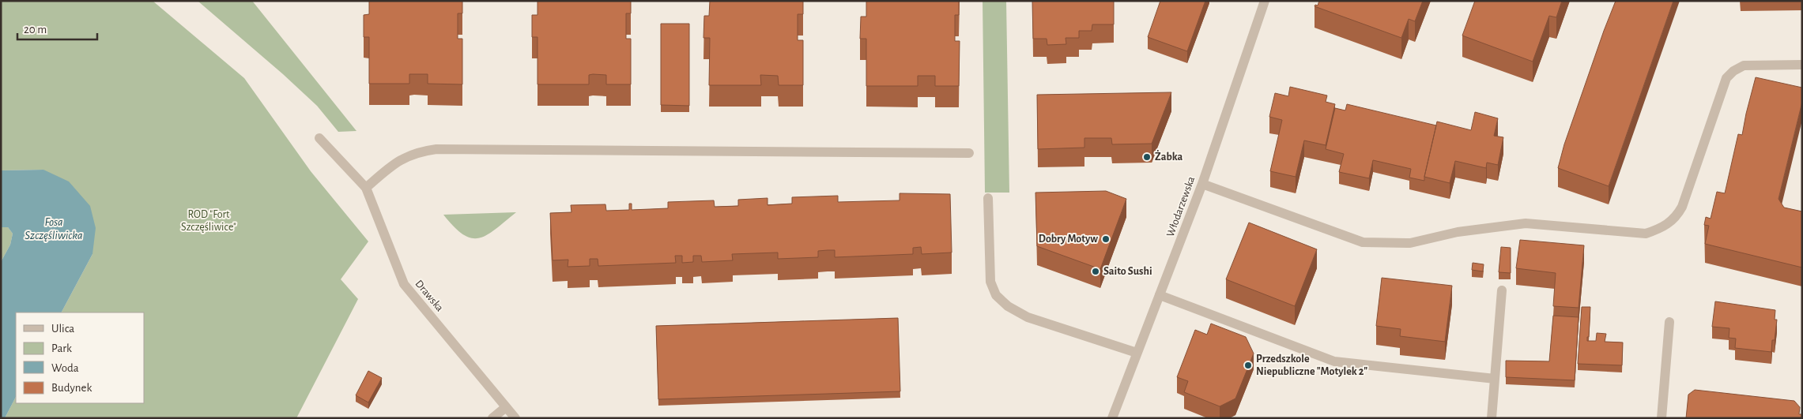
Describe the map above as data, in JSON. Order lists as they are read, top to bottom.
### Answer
{
  "streets": {
    "street": ["Włodarzewska", "Drawska"]
  },
  "water": ["Fosa Szczęśliwicka"],
  "parks": ["ROD \"Fort Szczęśliwice\""],
  "places": [
    "Żabka",
    "Dobry Motyw",
    "Saito Sushi",
    "Przedszkole Niepubliczne \"Motylek 2\""
  ],
  "legend": [
    "Ulica",
    "Park",
    "Woda",
    "Budynek"
  ],
  "scale_bar": "20 m"
}
